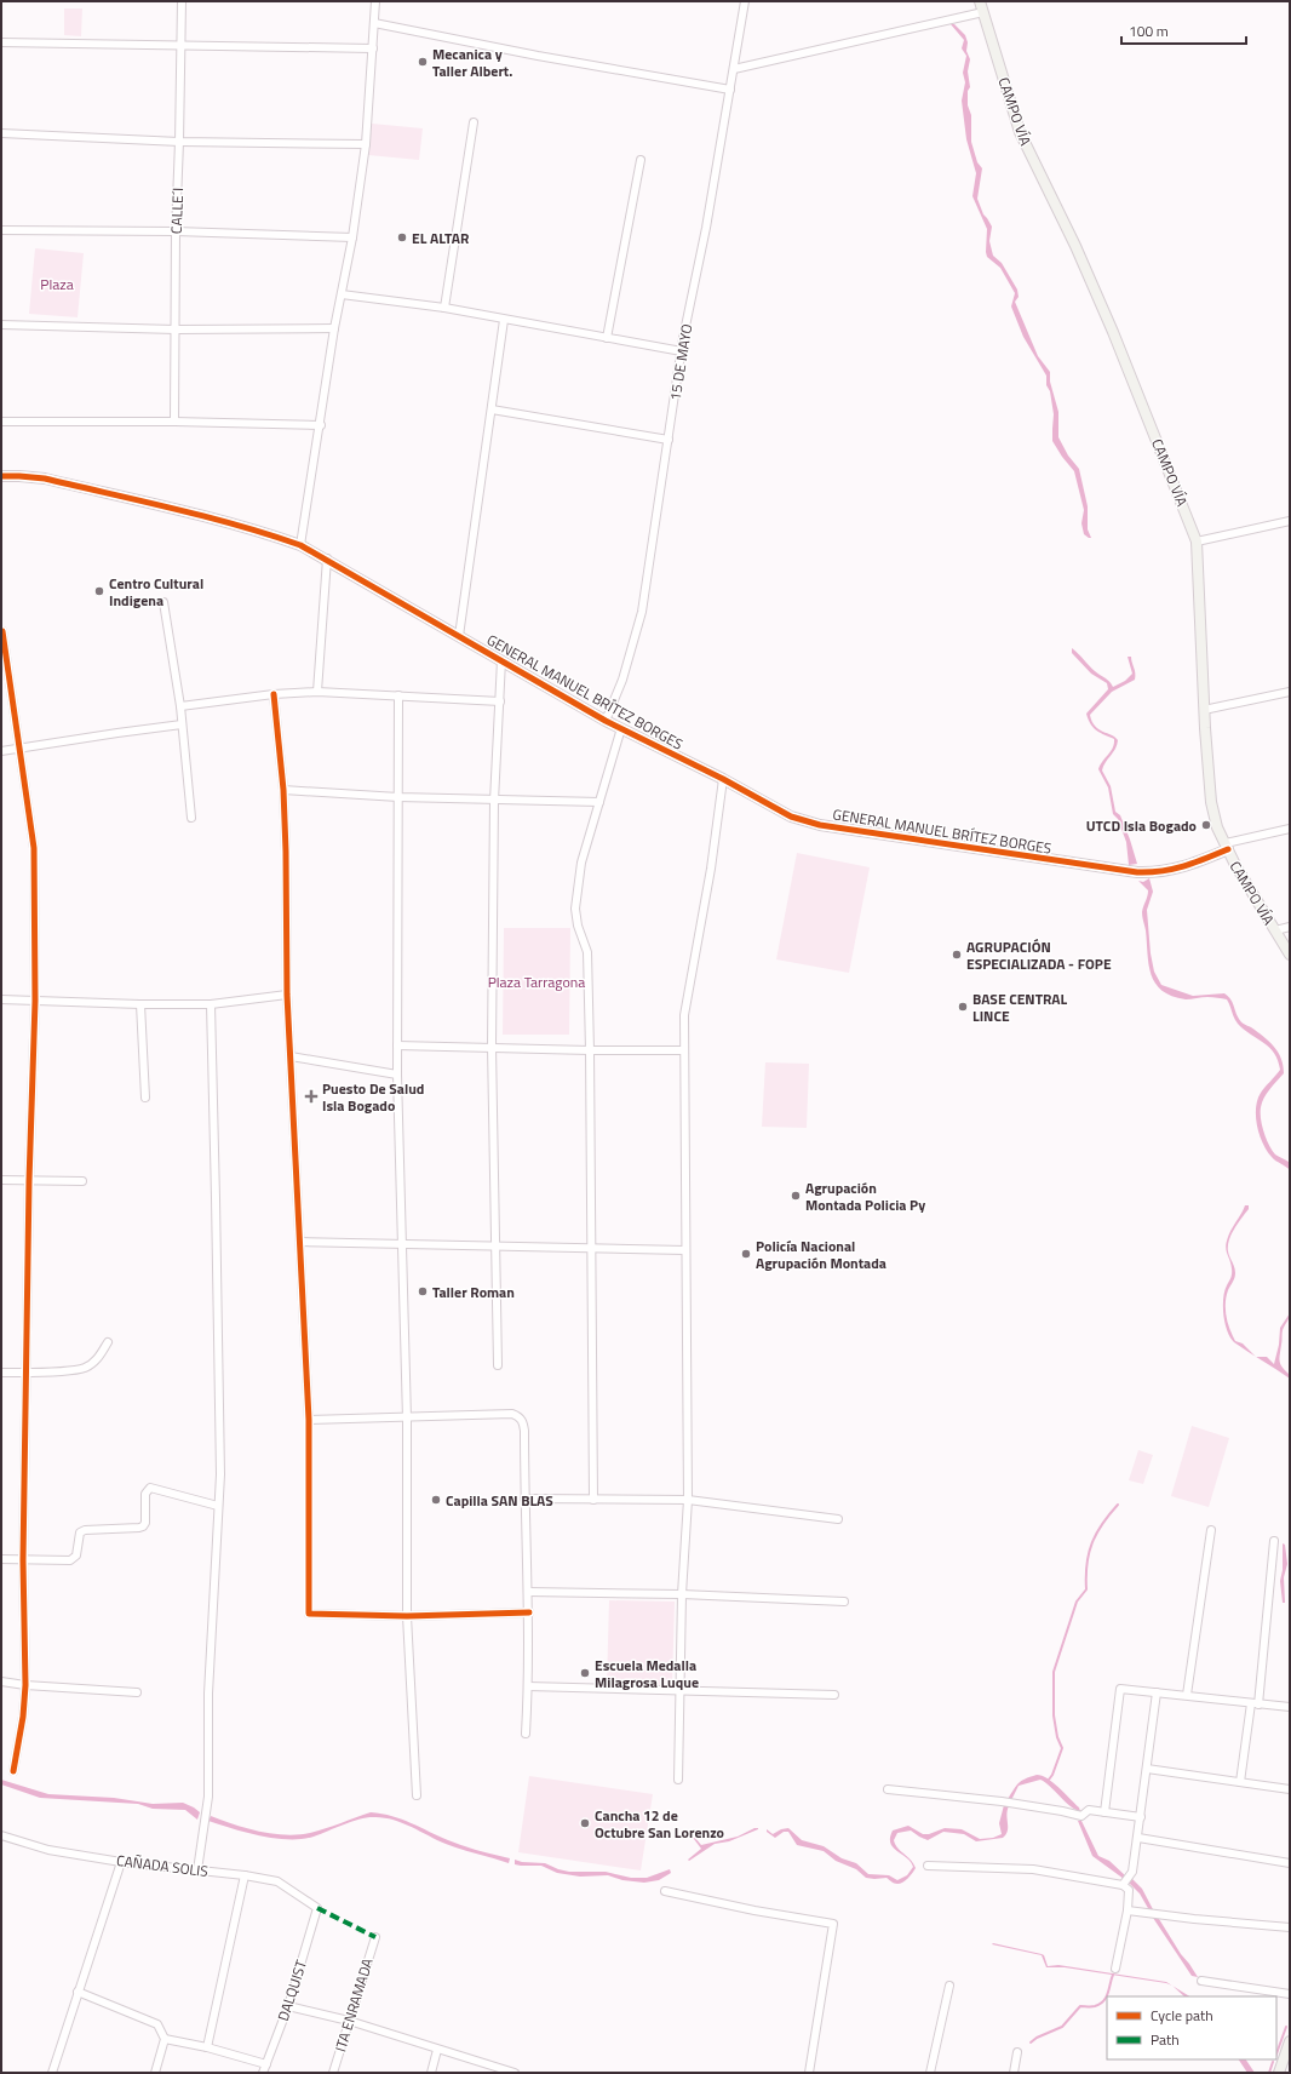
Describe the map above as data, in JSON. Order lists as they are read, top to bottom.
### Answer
{
  "streets": {
    "street": [
      "CAMPO VÍA",
      "CALLE´I",
      "15 DE MAYO",
      "GENERAL MANUEL BRÍTEZ BORGES",
      "CAÑADA SOLIS",
      "DALQUIST",
      "ITA ENRAMADA"
    ]
  },
  "crossings": [
    ["CAMPO VÍA", "GENERAL MANUEL BRÍTEZ BORGES"],
    ["15 DE MAYO", "GENERAL MANUEL BRÍTEZ BORGES"],
    ["CAÑADA SOLIS", "DALQUIST"]
  ],
  "parks": ["Plaza", "Plaza Tarragona"],
  "places": {
    "other": [
      "Mecanica y Taller Albert.",
      "EL ALTAR",
      "Centro Cultural Indigena",
      "UTCD Isla Bogado",
      "AGRUPACIÓN ESPECIALIZADA - FOPE",
      "BASE CENTRAL LINCE",
      "Agrupación Montada Policia Py",
      "Policía Nacional Agrupación Montada",
      "Taller Roman",
      "Capilla SAN BLAS",
      "Escuela Medalla Milagrosa Luque",
      "Cancha 12 de Octubre San Lorenzo"
    ],
    "health": ["Puesto De Salud Isla Bogado"]
  },
  "legend": ["Cycle path", "Path"],
  "scale_bar": "100 m"
}
